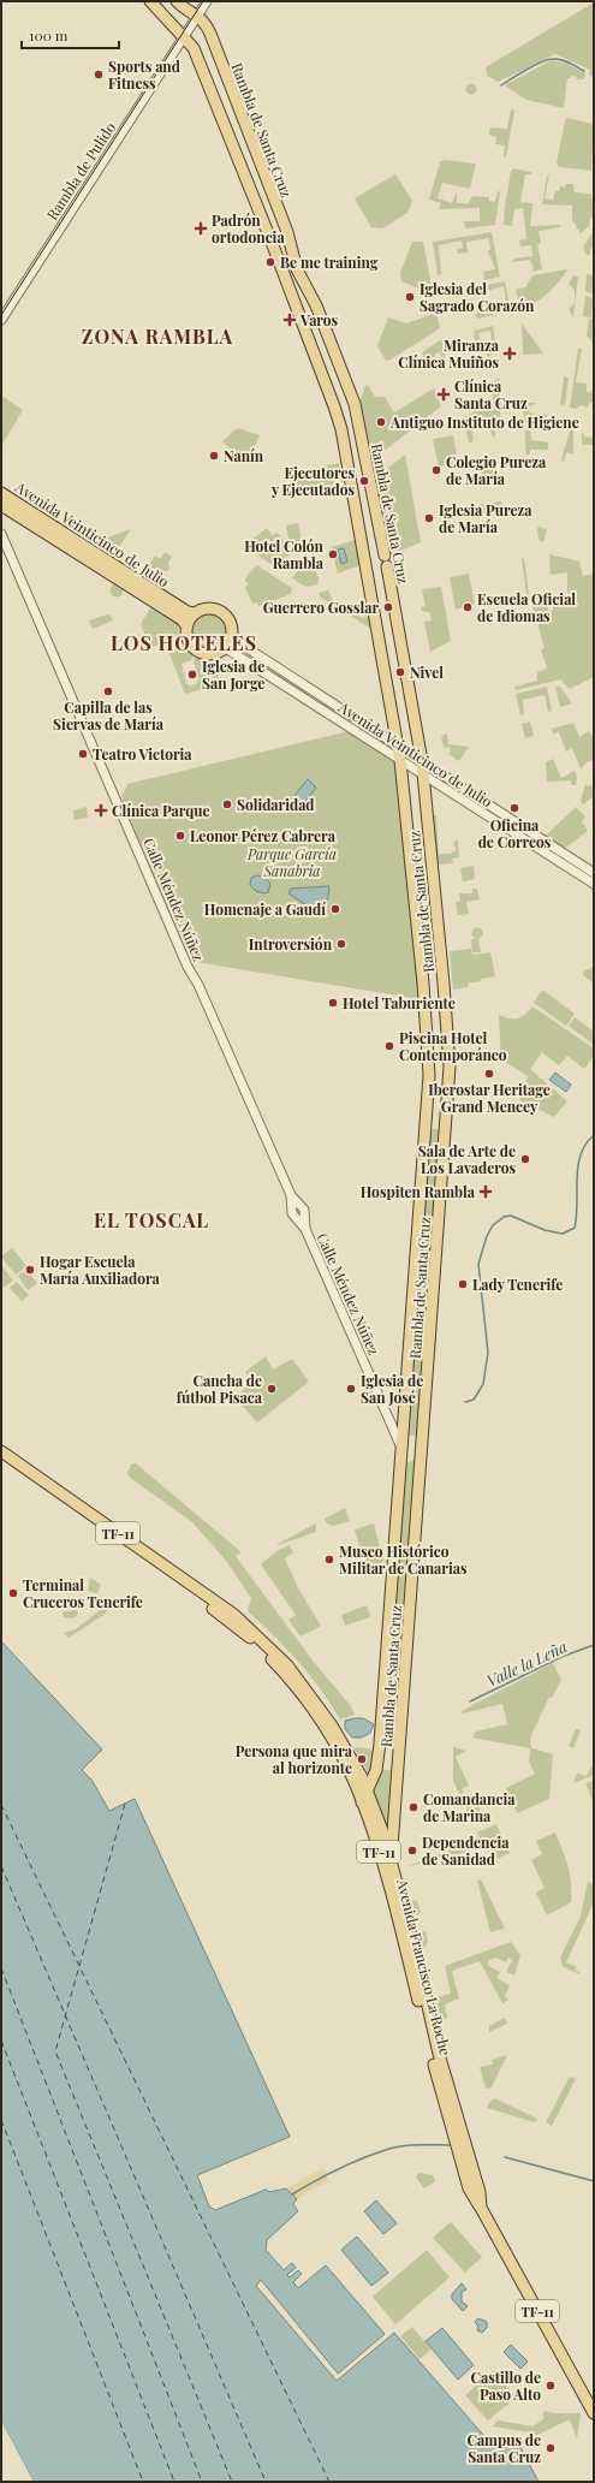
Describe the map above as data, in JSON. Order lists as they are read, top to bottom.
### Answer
{
  "streets": {
    "main road": [
      "Rambla de Santa Cruz",
      "Avenida Veinticinco de Julio",
      "TF-11",
      "Avenida Francisco La Roche"
    ],
    "street": ["Rambla de Pulido", "Calle Méndez Núñez"]
  },
  "crossings": [
    ["Rambla de Santa Cruz", "Rambla de Pulido"],
    ["Rambla de Santa Cruz", "Avenida Veinticinco de Julio"],
    ["Rambla de Santa Cruz", "Calle Méndez Núñez"],
    ["Rambla de Santa Cruz", "TF-11"],
    ["Rambla de Santa Cruz", "Avenida Francisco La Roche"],
    ["TF-11", "Avenida Francisco La Roche"]
  ],
  "districts": ["ZONA RAMBLA", "LOS HOTELES", "EL TOSCAL"],
  "water": ["Valle la Leña"],
  "parks": ["Parque García Sanabria"],
  "places": {
    "other": [
      "Sports and Fitness",
      "Be me training",
      "Iglesia del Sagrado Corazón",
      "Antiguo Instituto de Higiene",
      "Nanín",
      "Colegio Pureza de María",
      "Ejecutores y Ejecutados",
      "Iglesia Pureza de María",
      "Hotel Colón Rambla",
      "Guerrero Gosslar",
      "Escuela Oficial de Idiomas",
      "Nivel",
      "Iglesia de San Jorge",
      "Capilla de las Siervas de María",
      "Teatro Victoria",
      "Solidaridad",
      "Oficina de Correos",
      "Leonor Pérez Cabrera",
      "Homenaje a Gaudí",
      "Introversión",
      "Hotel Taburiente",
      "Piscina Hotel Contemporáneo",
      "Iberostar Heritage Grand Mencey",
      "Sala de Arte de Los Lavaderos",
      "Hogar Escuela María Auxiliadora",
      "Lady Tenerife",
      "Cancha de fútbol Pisaca",
      "Iglesia de San José",
      "Museo Histórico Militar de Canarias",
      "Terminal Cruceros Tenerife",
      "Persona que mira al horizonte",
      "Comandancia de Marina",
      "Dependencia de Sanidad",
      "Castillo de Paso Alto",
      "Campus de Santa Cruz"
    ],
    "health": [
      "Padrón ortodoncia",
      "Varos",
      "Miranza Clínica Muiños",
      "Clínica Santa Cruz",
      "Clínica Parque",
      "Hospiten Rambla"
    ]
  },
  "scale_bar": "100 m"
}
